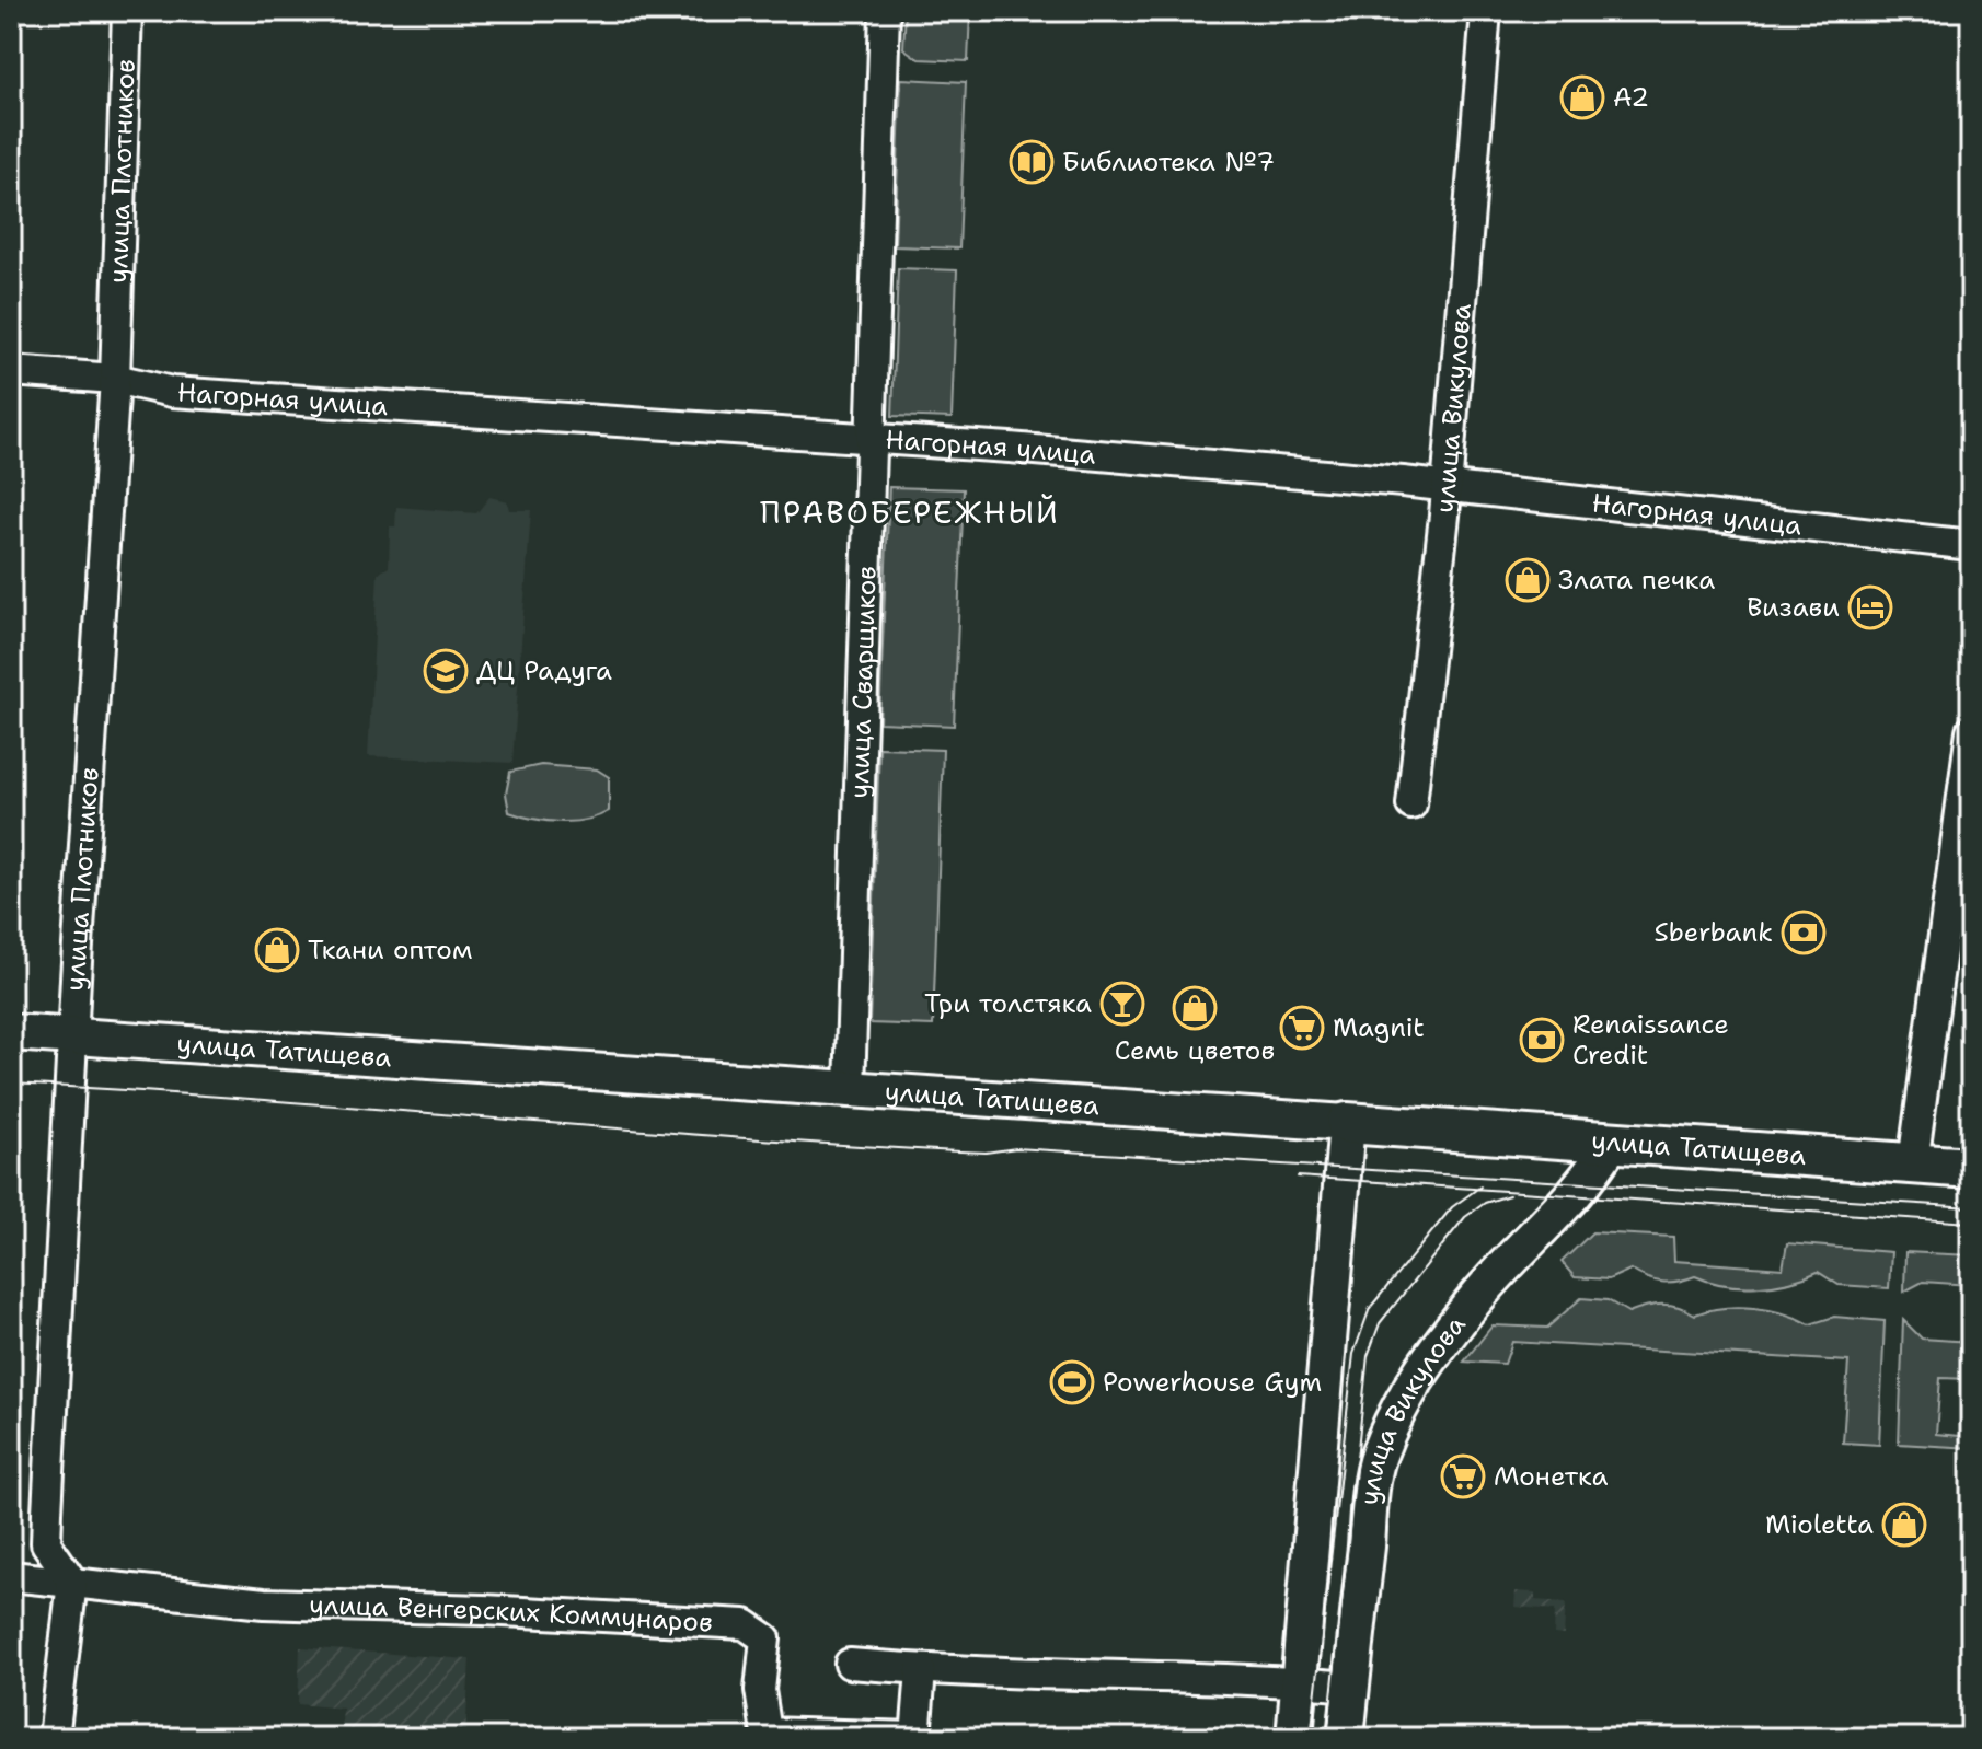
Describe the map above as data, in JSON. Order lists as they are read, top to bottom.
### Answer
{
  "streets": {
    "main road": ["улица Татищева"],
    "street": [
      "улица Плотников",
      "Нагорная улица",
      "улица Викулова",
      "улица Сварщиков",
      "улица Венгерских Коммунаров"
    ]
  },
  "crossings": [
    ["улица Плотников", "Нагорная улица"],
    ["улица Плотников", "улица Татищева"],
    ["улица Плотников", "улица Венгерских Коммунаров"],
    ["Нагорная улица", "улица Викулова"],
    ["Нагорная улица", "улица Сварщиков"],
    ["улица Викулова", "улица Татищева"],
    ["улица Сварщиков", "улица Татищева"]
  ],
  "districts": ["ПРАВОБЕРЕЖНЫЙ"],
  "places": {
    "shop": [
      "А2",
      "Злата печка",
      "Ткани оптом",
      "Семь цветов",
      "Mioletta"
    ],
    "library": ["Библиотека №7"],
    "hotel": ["Визави"],
    "school or university": ["ДЦ Радуга"],
    "bank": ["Sberbank", "Renaissance Credit"],
    "bar": ["Три толстяка"],
    "supermarket": ["Magnit", "Монетка"],
    "sports": ["Powerhouse Gym"]
  }
}
